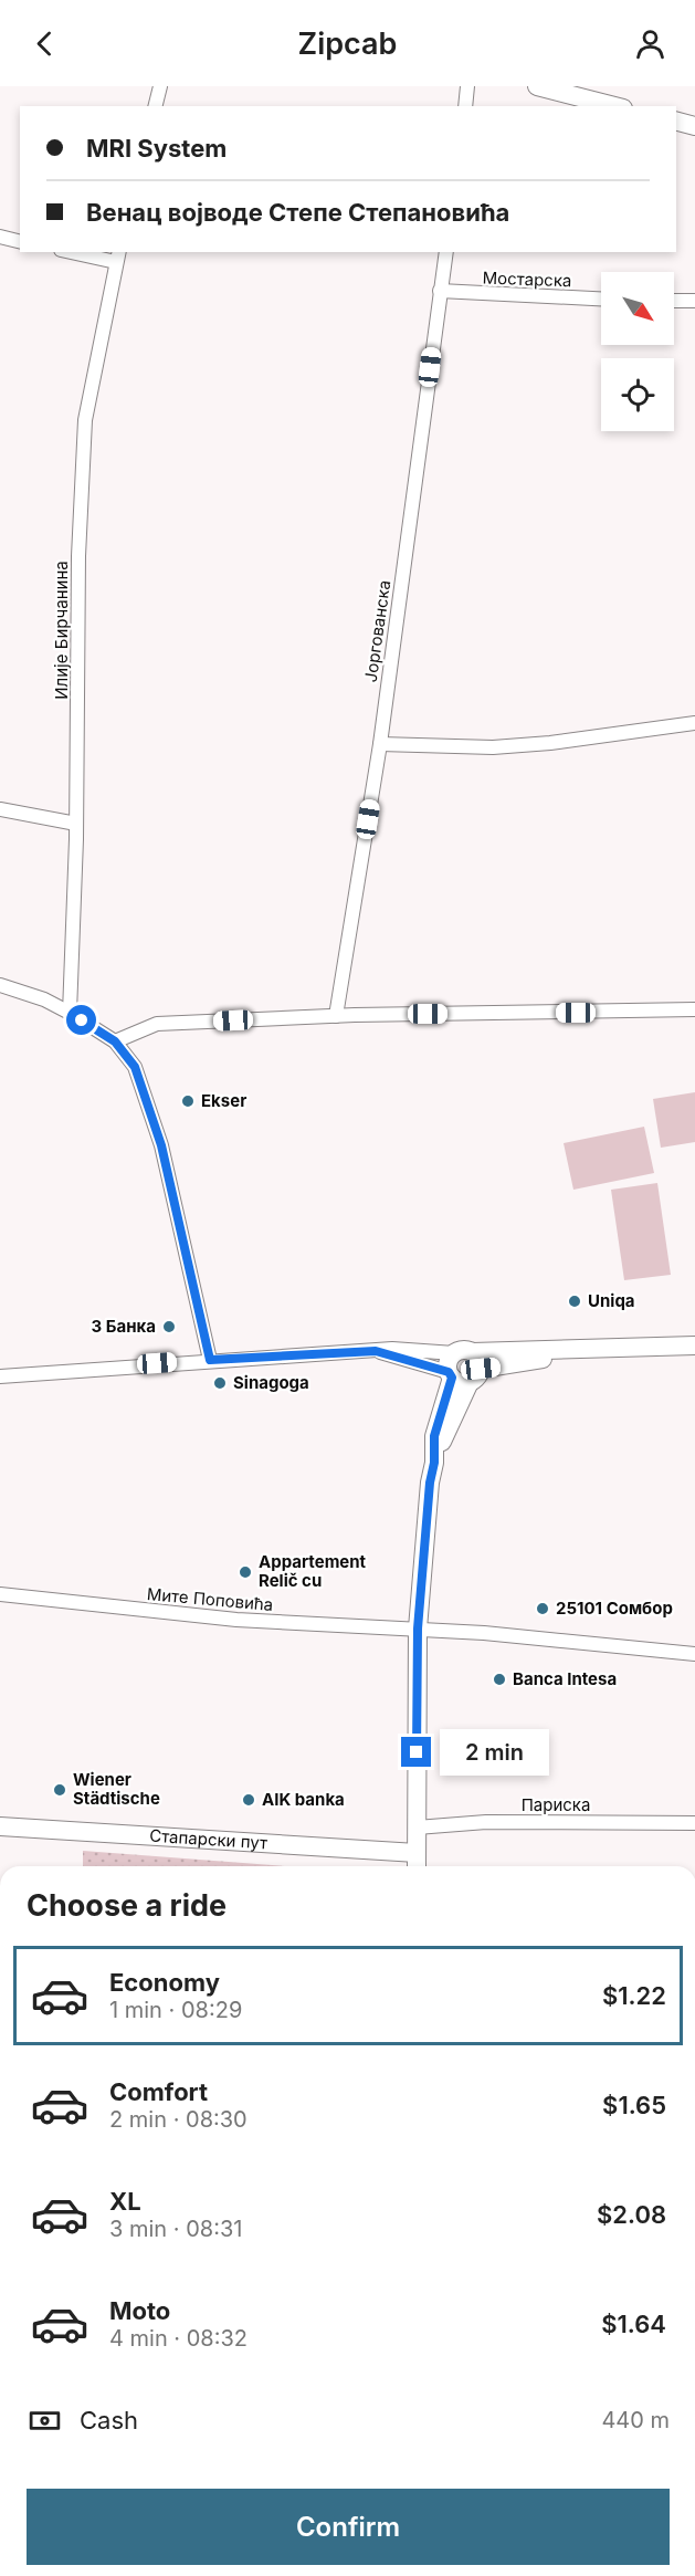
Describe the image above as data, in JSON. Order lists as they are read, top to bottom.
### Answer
{
  "streets": {
    "main road": ["Стапарски пут"],
    "street": [
      "Мостарска",
      "Илије Бирчанина",
      "Јоргованска",
      "Мите Поповића",
      "Париска"
    ]
  },
  "crossings": [
    ["Мостарска", "Јоргованска"]
  ],
  "places": [
    "Ekser",
    "Uniqa",
    "3 Банка",
    "Sinagoga",
    "Appartement Relič cu",
    "25101 Сомбор",
    "Banca Intesa",
    "Wiener Städtische",
    "AIK banka"
  ],
  "north": "bottom right",
  "page": {
    "header": "Zipcab",
    "banner": ["MRI System", "Венац војводе Степе Степановића"],
    "bubble": "2 min",
    "heading": "Choose a ride",
    "list": [
      {
        "name": "Economy",
        "note": "1 min · 08:29",
        "value": "$1.22"
      },
      {
        "name": "Comfort",
        "note": "2 min · 08:30",
        "value": "$1.65"
      },
      {
        "name": "XL",
        "note": "3 min · 08:31",
        "value": "$2.08"
      },
      {
        "name": "Moto",
        "note": "4 min · 08:32",
        "value": "$1.64"
      }
    ],
    "pay": ["Cash", "440 m"],
    "buttons": "Confirm"
  }
}
